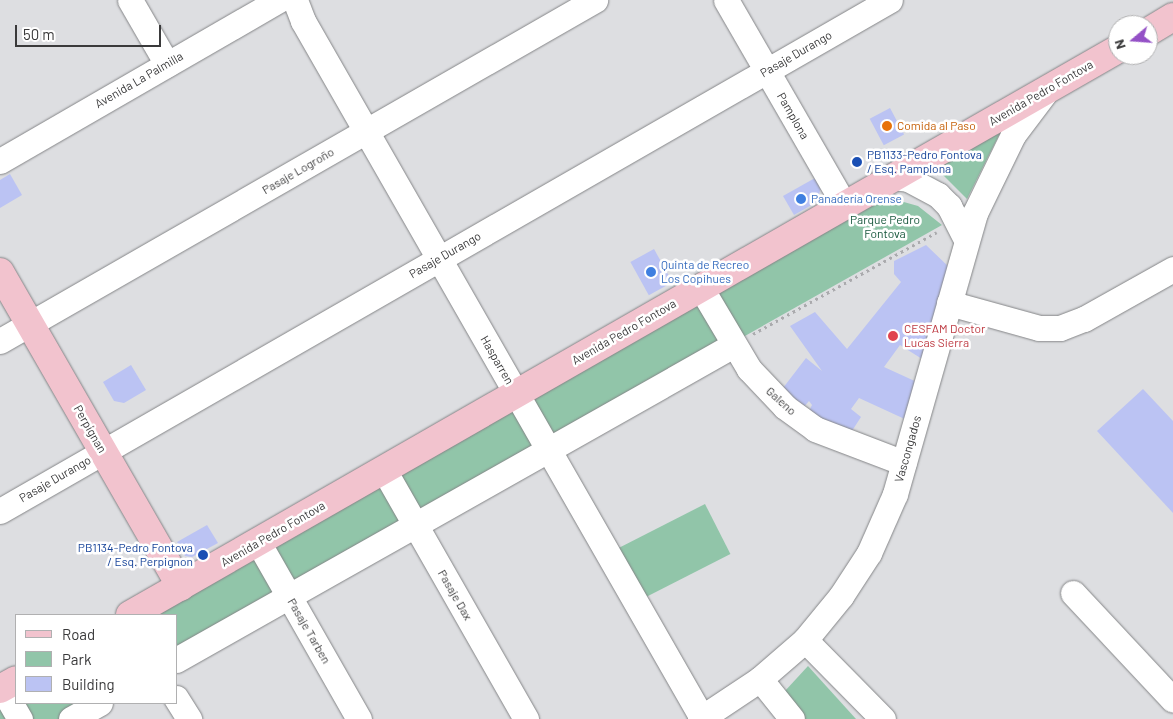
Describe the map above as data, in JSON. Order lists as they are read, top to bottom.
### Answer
{
  "streets": {
    "main road": ["Avenida Pedro Fontova", "Perpignan"],
    "street": [
      "Pasaje Durango",
      "Avenida La Palmilla",
      "Pamplona",
      "Pasaje Logroño",
      "Hasparren",
      "Galeno",
      "Vascongados",
      "Pasaje Dax",
      "Pasaje Tarben"
    ]
  },
  "crossings": [
    ["Pasaje Durango", "Pamplona"],
    ["Pasaje Durango", "Hasparren"],
    ["Pasaje Durango", "Perpignan"],
    ["Avenida Pedro Fontova", "Pamplona"],
    ["Avenida Pedro Fontova", "Hasparren"],
    ["Avenida Pedro Fontova", "Galeno"],
    ["Avenida Pedro Fontova", "Perpignan"],
    ["Avenida Pedro Fontova", "Vascongados"],
    ["Avenida Pedro Fontova", "Pasaje Dax"],
    ["Avenida Pedro Fontova", "Pasaje Tarben"],
    ["Pasaje Logroño", "Hasparren"],
    ["Pasaje Logroño", "Perpignan"],
    ["Hasparren", "Vascongados"],
    ["Galeno", "Vascongados"]
  ],
  "parks": ["Parque Pedro Fontova"],
  "places": [
    "Comida al Paso",
    "PB1133-Pedro Fontova / Esq. Pamplona",
    "Panadería Orense",
    "Quinta de Recreo Los Copihues",
    "CESFAM Doctor Lucas Sierra",
    "PB1134-Pedro Fontova / Esq. Perpignon"
  ],
  "legend": ["Road", "Park", "Building"],
  "scale_bar": "50 m",
  "north": "left"
}
